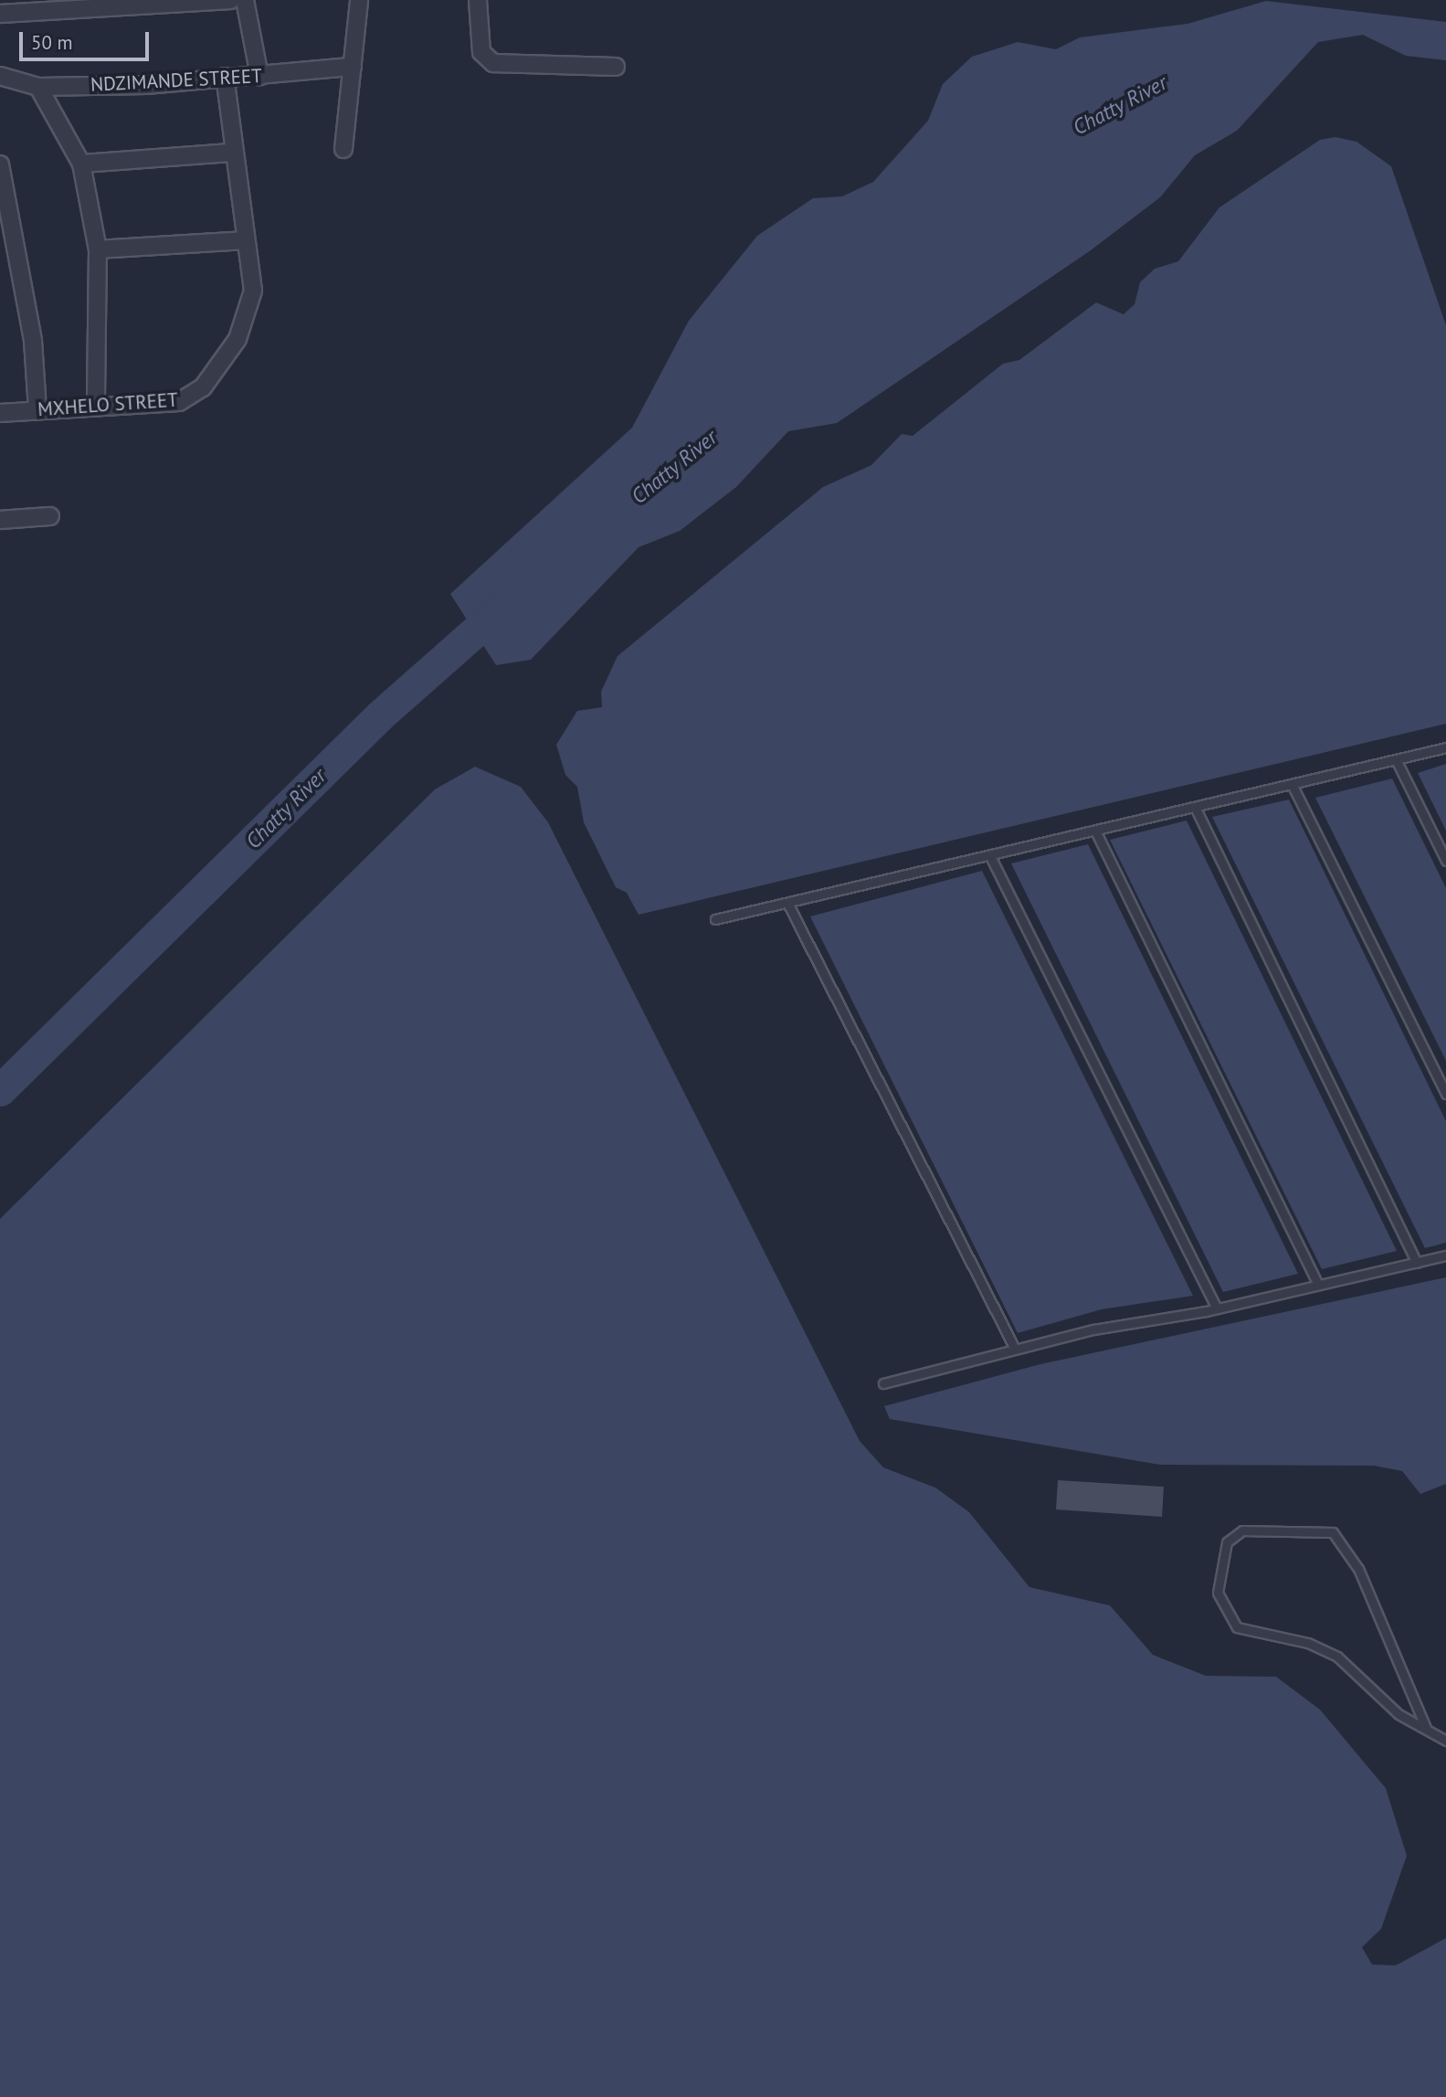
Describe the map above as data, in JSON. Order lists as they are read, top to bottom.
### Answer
{
  "streets": {
    "street": ["NDZIMANDE STREET", "MXHELO STREET"]
  },
  "crossings": [
    ["NDZIMANDE STREET", "MXHELO STREET"]
  ],
  "water": ["Chatty River"],
  "scale_bar": "50 m"
}
